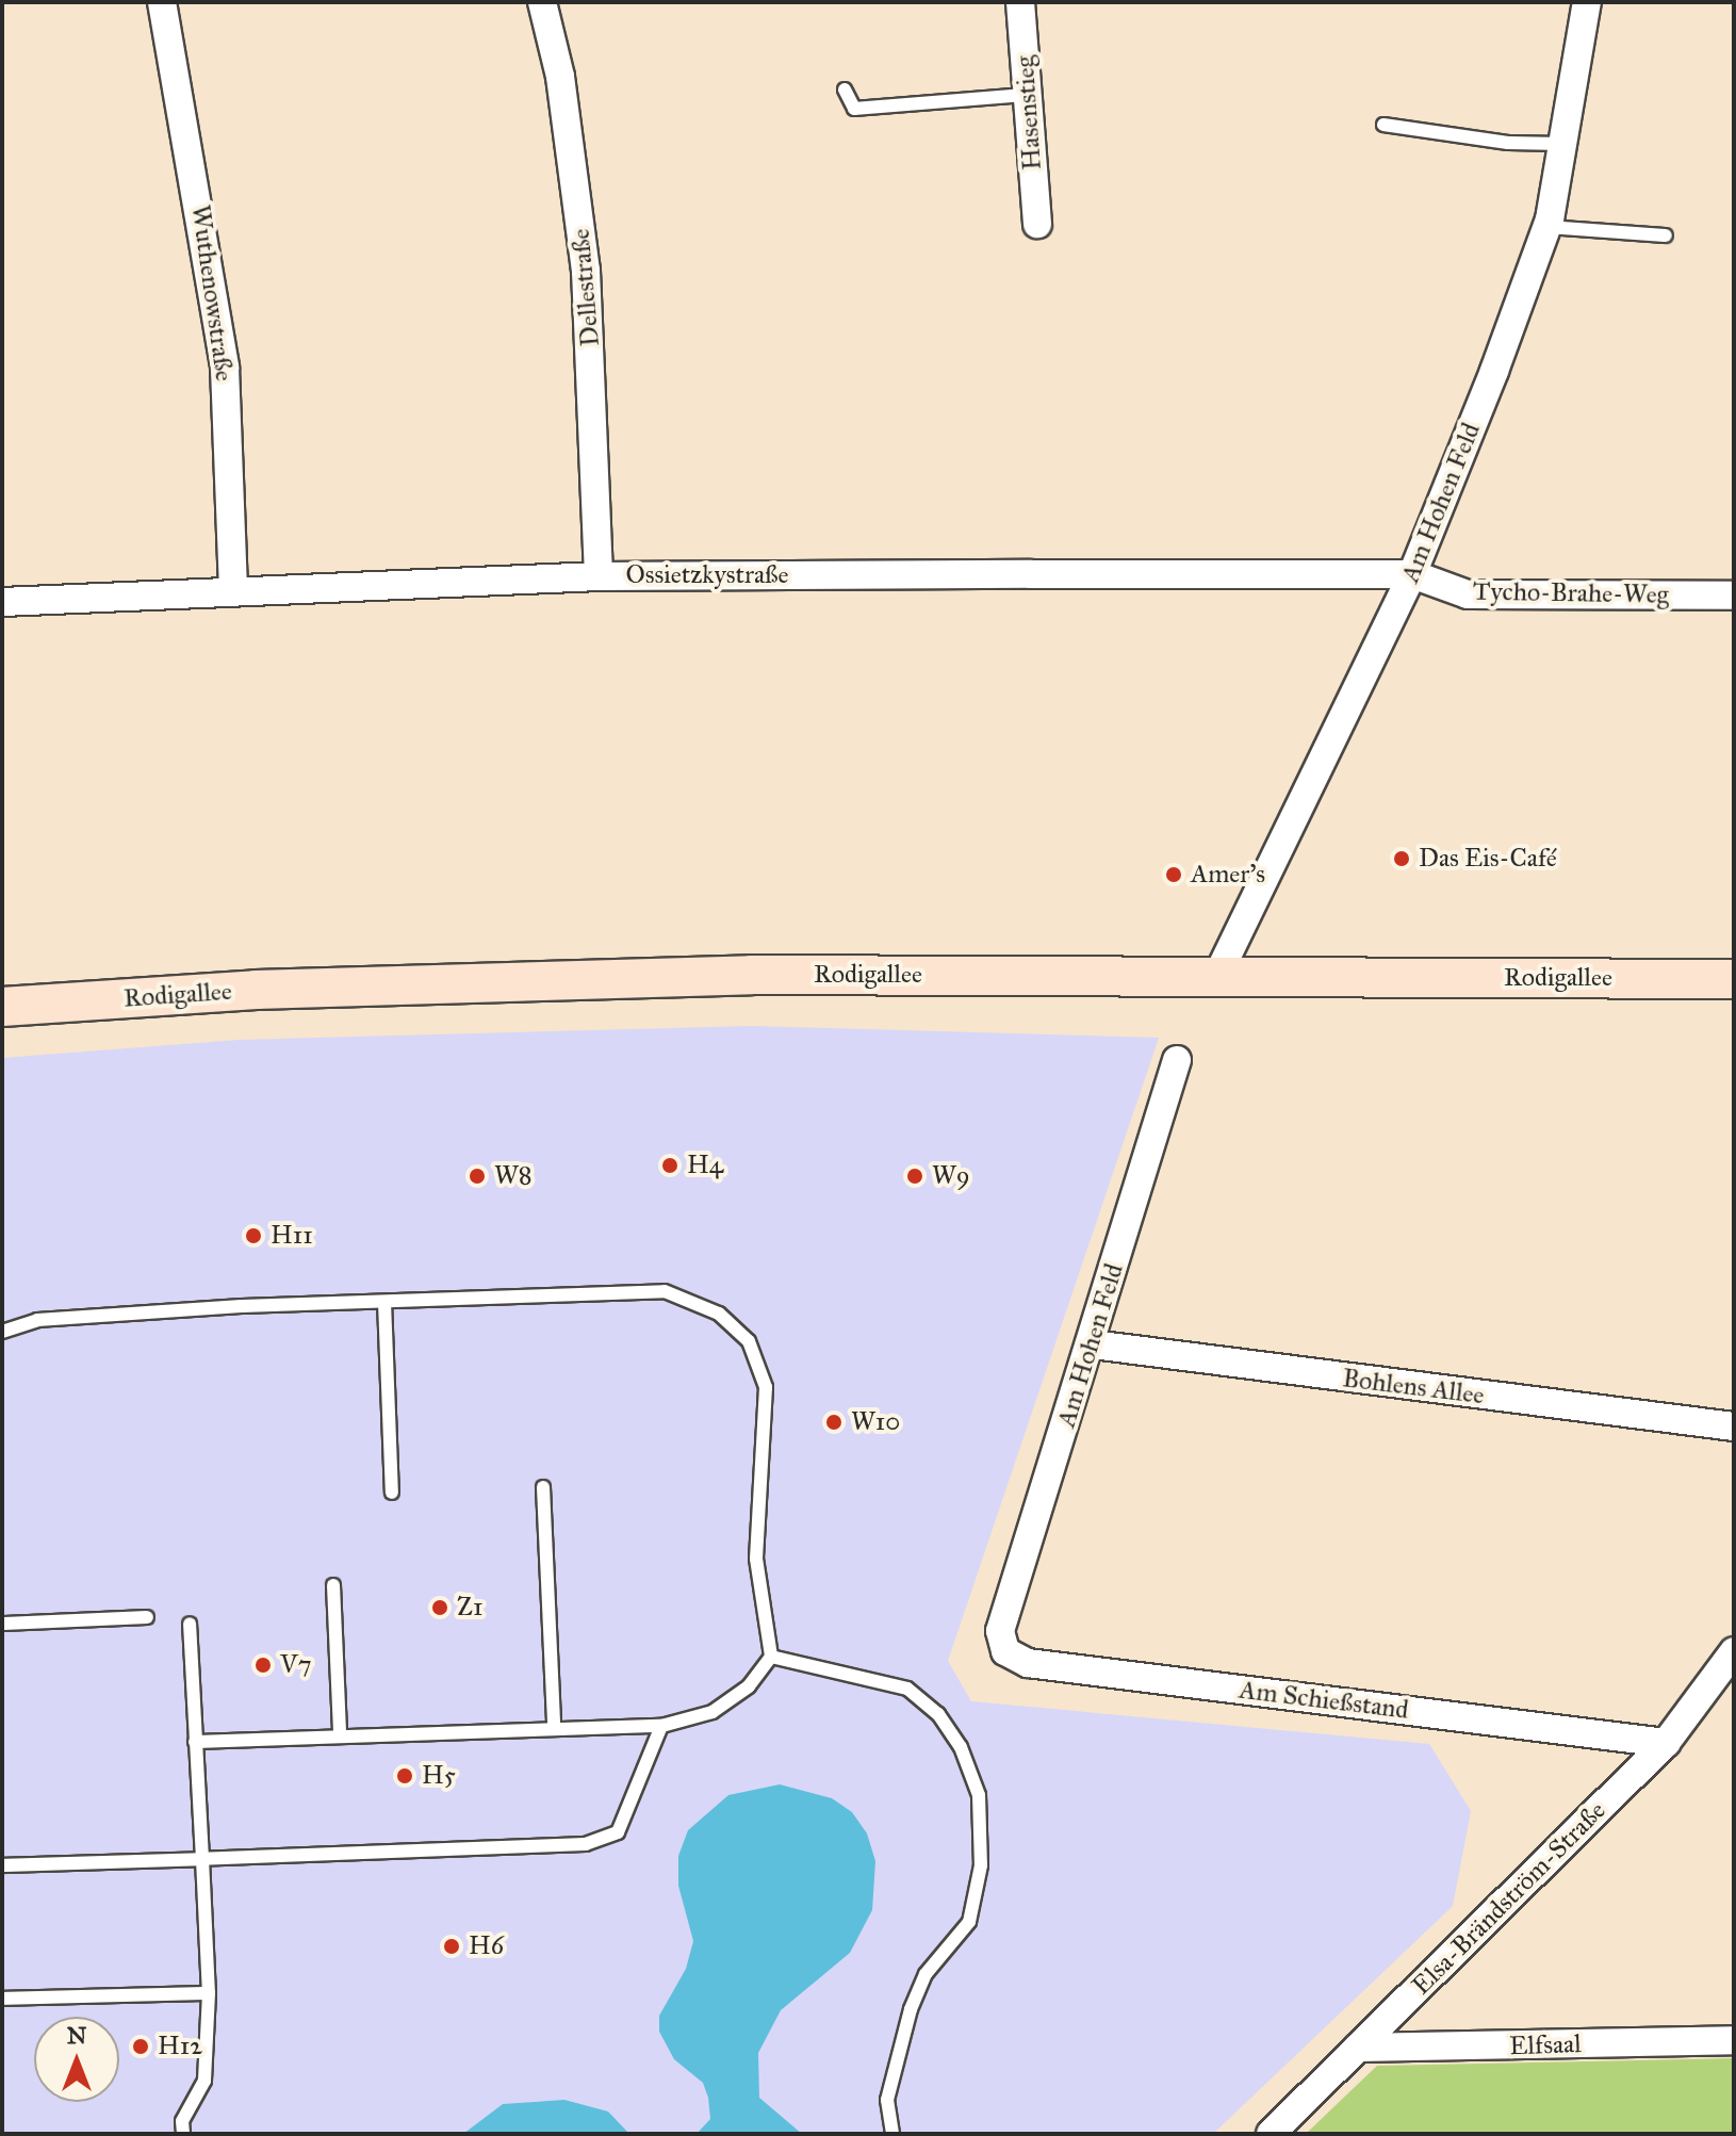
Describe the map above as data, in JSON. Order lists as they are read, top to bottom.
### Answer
{
  "streets": {
    "main road": ["Rodigallee"],
    "street": [
      "Hasenstieg",
      "Dellestraße",
      "Wuthenowstraße",
      "Am Hohen Feld",
      "Ossietzkystraße",
      "Tycho-Brahe-Weg",
      "Bohlens Allee",
      "Am Schießstand",
      "Elsa-Brändström-Straße",
      "Elfsaal"
    ]
  },
  "crossings": [
    ["Dellestraße", "Ossietzkystraße"],
    ["Wuthenowstraße", "Ossietzkystraße"],
    ["Am Hohen Feld", "Ossietzkystraße"],
    ["Am Hohen Feld", "Tycho-Brahe-Weg"],
    ["Am Hohen Feld", "Rodigallee"],
    ["Am Hohen Feld", "Bohlens Allee"],
    ["Am Hohen Feld", "Am Schießstand"],
    ["Ossietzkystraße", "Tycho-Brahe-Weg"],
    ["Am Schießstand", "Elsa-Brändström-Straße"],
    ["Elsa-Brändström-Straße", "Elfsaal"]
  ],
  "places": [
    "Das Eis-Café",
    "Amer's",
    "H4",
    "W8",
    "W9",
    "H11",
    "W10",
    "Z1",
    "V7",
    "H5",
    "H6",
    "H12"
  ],
  "north": "top"
}
